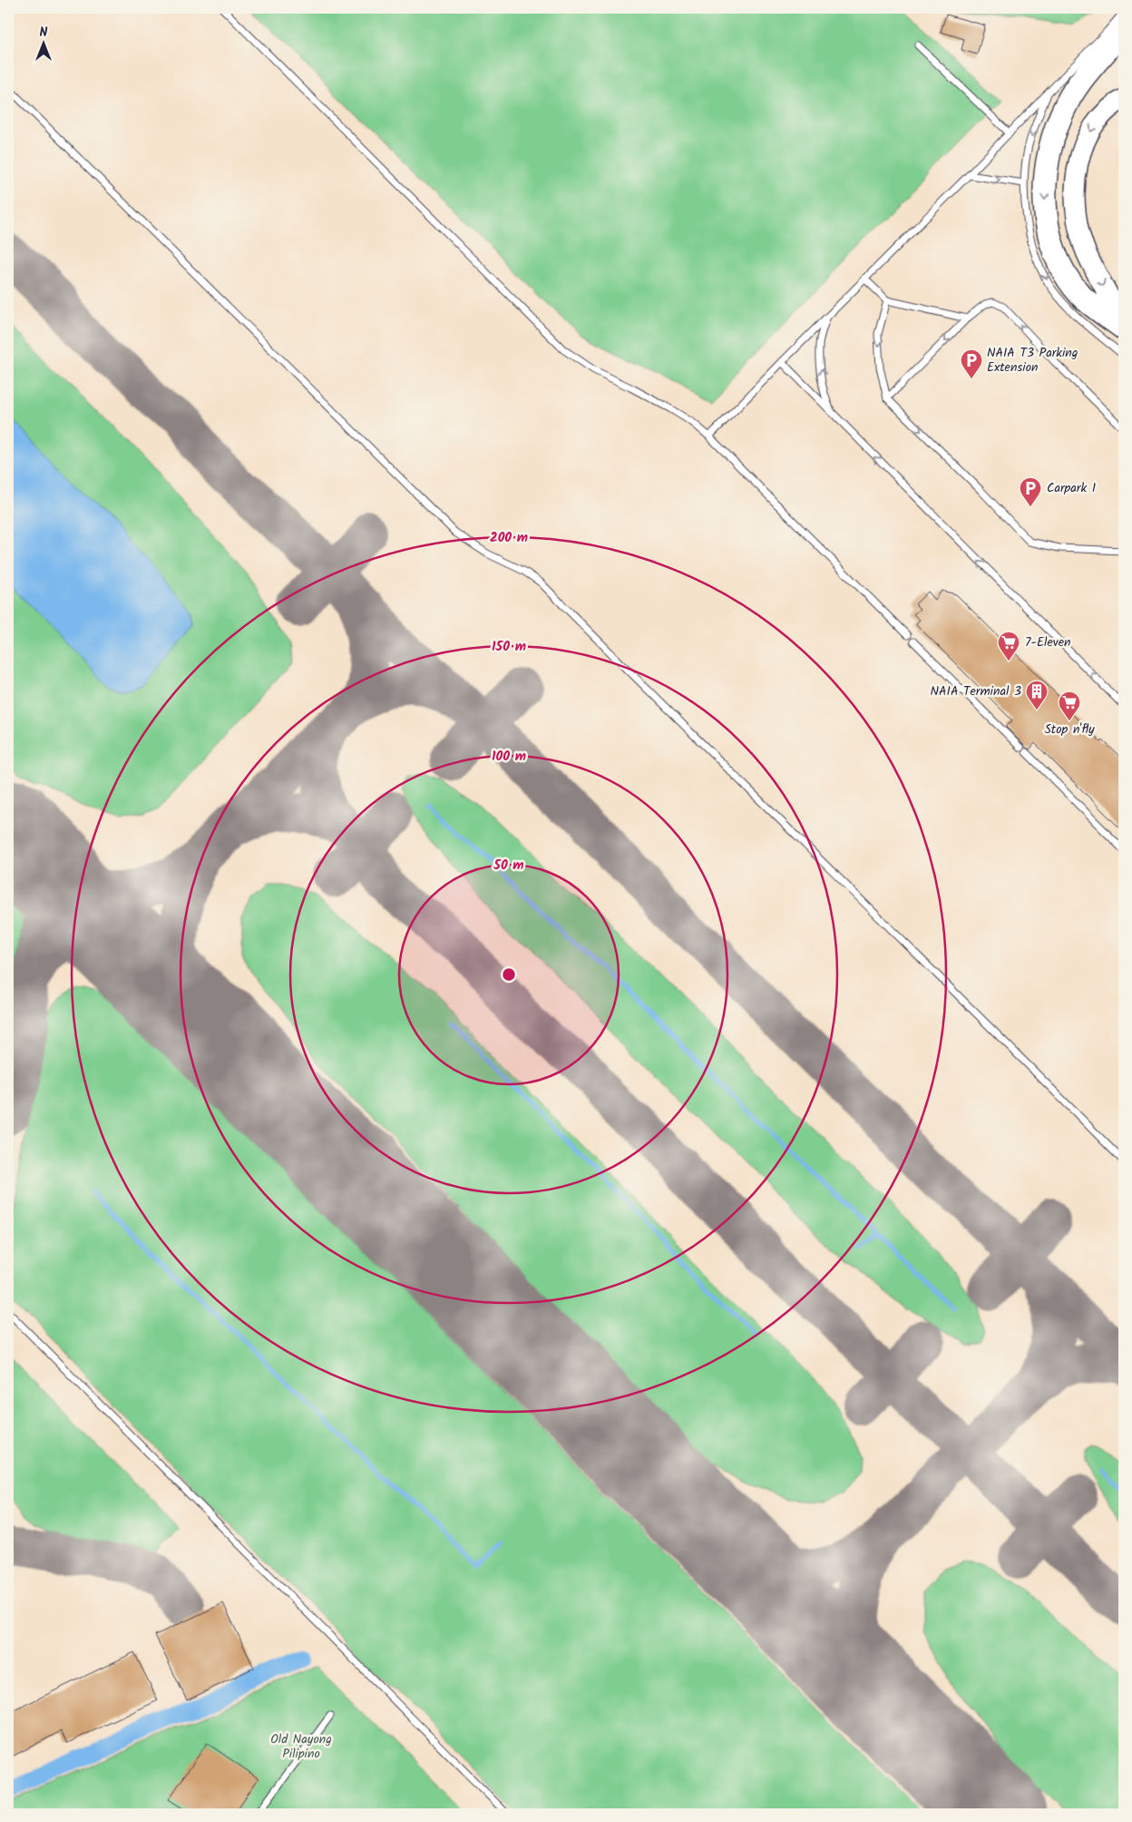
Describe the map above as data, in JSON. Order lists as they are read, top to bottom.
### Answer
{
  "parks": ["Old Nayong Pilipino"],
  "places": {
    "parking": ["NAIA T3 Parking Extension", "Carpark 1"],
    "supermarket": ["7-Eleven", "Stop n'fly"],
    "building": ["NAIA Terminal 3"]
  },
  "north": "top",
  "rings": [
    "200 m",
    "150 m",
    "100 m",
    "50 m"
  ]
}
